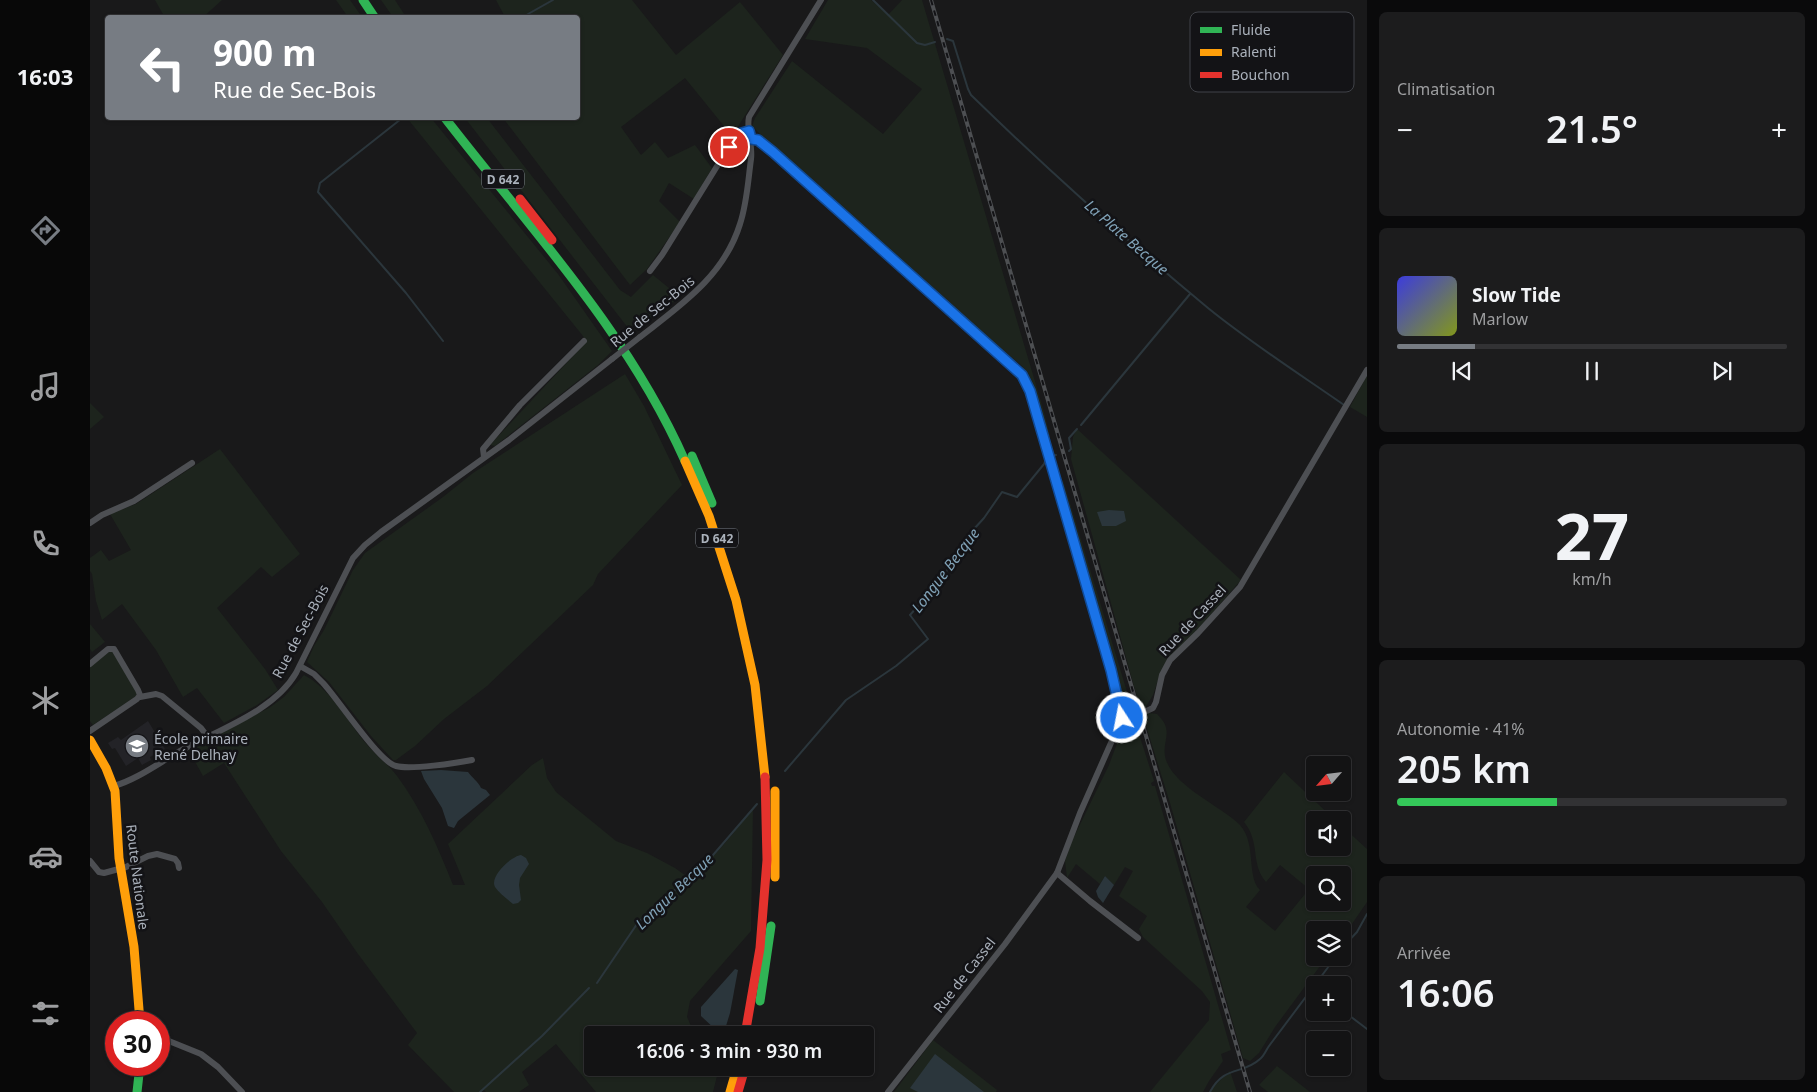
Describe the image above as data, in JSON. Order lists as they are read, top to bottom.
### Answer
{
  "streets": {
    "main road": ["D 642", "Route Nationale"],
    "street": ["Rue de Sec-Bois", "Rue de Cassel"]
  },
  "crossings": [
    ["Rue de Sec-Bois", "Route Nationale"]
  ],
  "water": ["La Plate Becque", "Longue Becque"],
  "places": {
    "school or university": ["École primaire René Delhay"]
  },
  "legend": ["Fluide", "Ralenti", "Bouchon"],
  "north": "bottom left",
  "page": {
    "tabs": "16:03",
    "tile": [
      "Climatisation",
      ["27", "km/h"],
      ["Autonomie · 41%", "205 km"],
      ["Arrivée", "16:06"]
    ],
    "turn": ["900 m", "Rue de Sec-Bois"],
    "heat": ["−", "21.5°", "+"],
    "song": ["Slow Tide", "Marlow"],
    "map_buttons": ["+", "−"],
    "limit": "30",
    "trip": "16:06 · 3 min · 930 m"
  }
}
